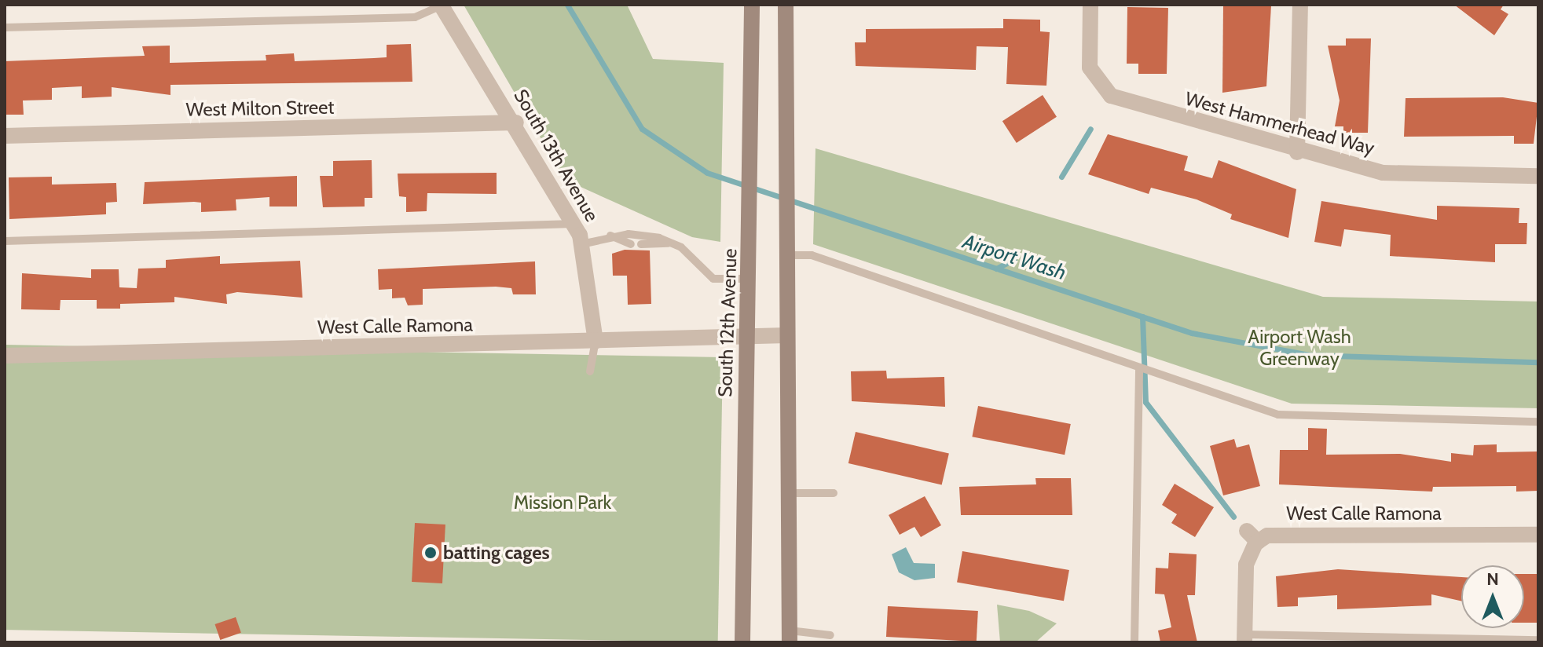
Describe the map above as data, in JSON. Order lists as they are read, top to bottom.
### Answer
{
  "streets": {
    "main road": ["South 12th Avenue"],
    "street": [
      "West Milton Street",
      "West Hammerhead Way",
      "South 13th Avenue",
      "West Calle Ramona"
    ]
  },
  "crossings": [
    ["West Milton Street", "South 13th Avenue"],
    ["South 13th Avenue", "West Calle Ramona"],
    ["South 12th Avenue", "West Calle Ramona"]
  ],
  "water": ["Airport Wash"],
  "parks": ["Airport Wash Greenway", "Mission Park"],
  "places": ["batting cages"],
  "north": "top"
}
